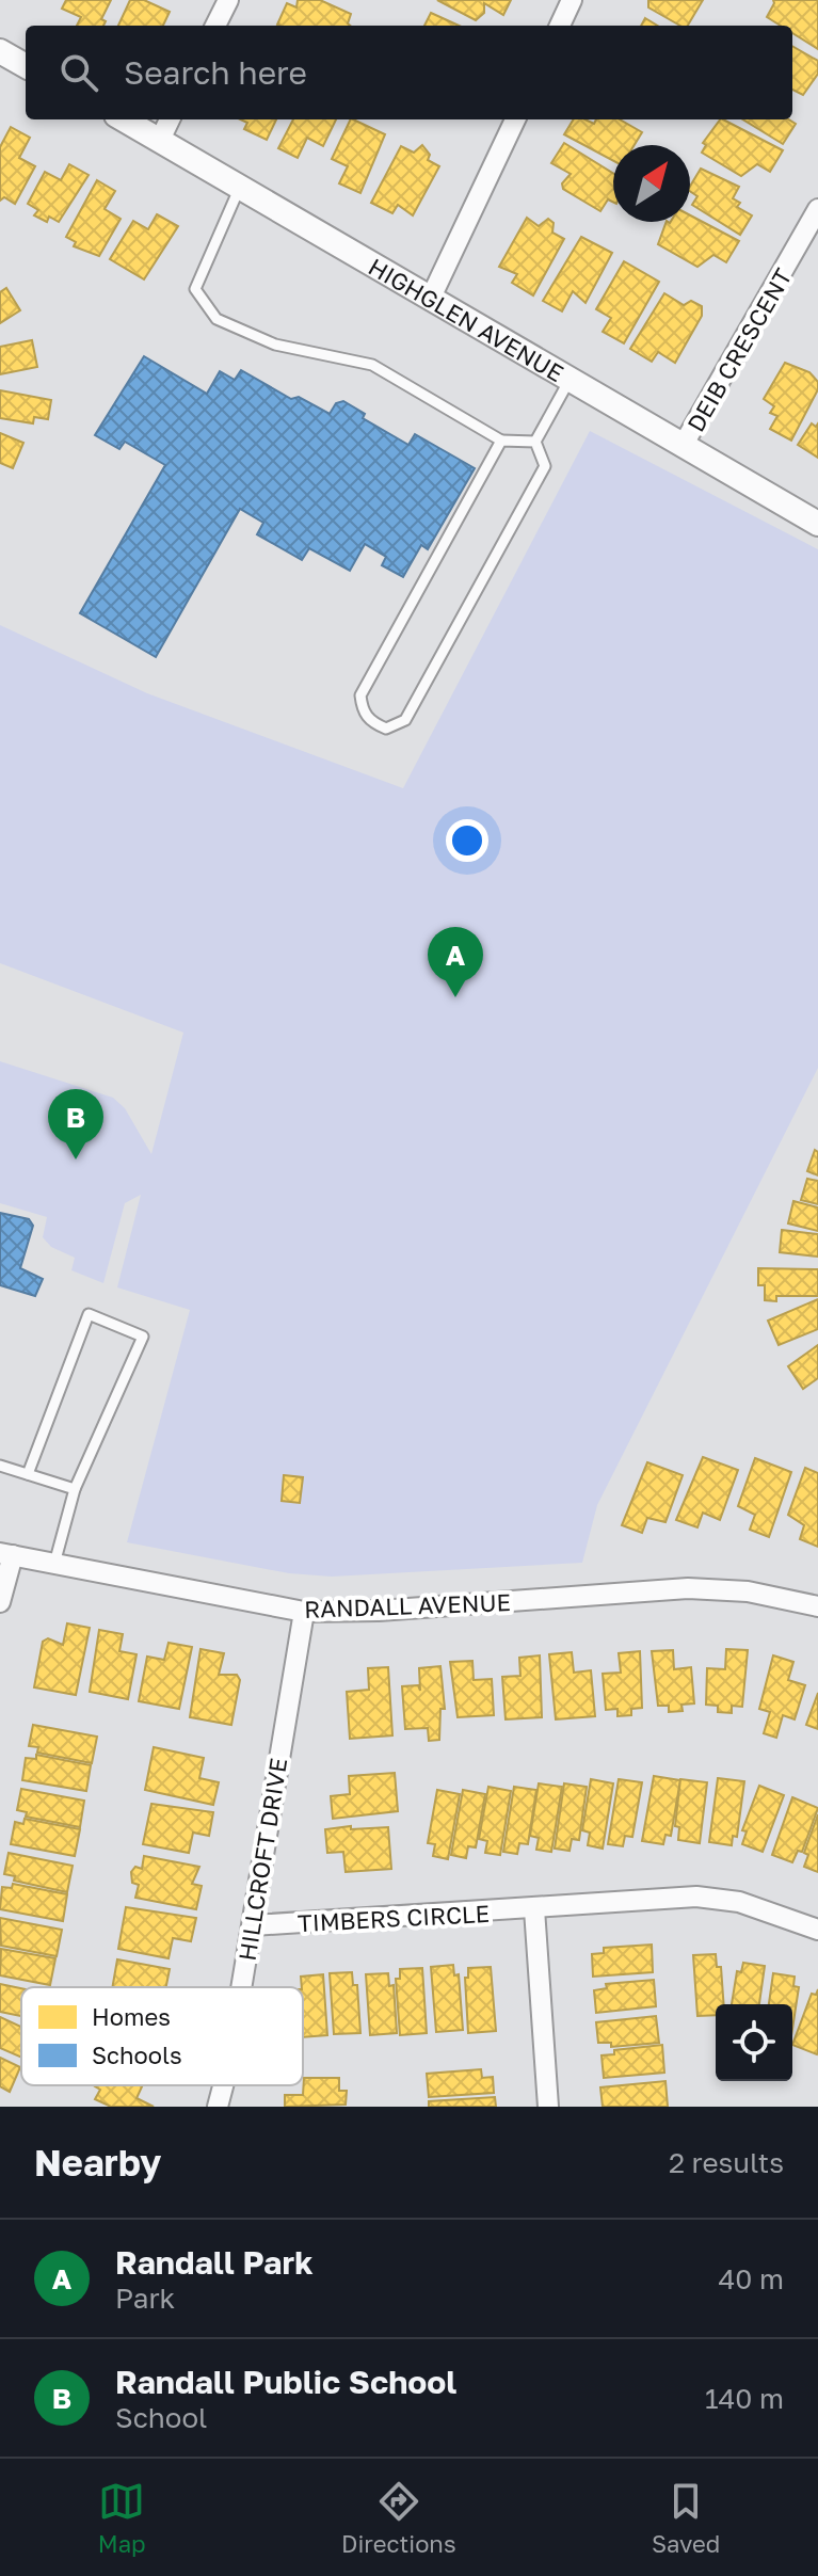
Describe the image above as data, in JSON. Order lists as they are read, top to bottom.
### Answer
{
  "streets": {
    "street": [
      "HIGHGLEN AVENUE",
      "DEIB CRESCENT",
      "RANDALL AVENUE",
      "HILLCROFT DRIVE",
      "TIMBERS CIRCLE"
    ]
  },
  "crossings": [
    ["HIGHGLEN AVENUE", "DEIB CRESCENT"],
    ["RANDALL AVENUE", "HILLCROFT DRIVE"],
    ["HILLCROFT DRIVE", "TIMBERS CIRCLE"]
  ],
  "legend": ["Homes", "Schools"],
  "north": "top right",
  "page": {
    "search": "Search here",
    "pins": ["A", "B"],
    "heading": ["Nearby", "2 results"],
    "list": [
      {
        "mark": "A",
        "name": "Randall Park",
        "note": "Park",
        "value": "40 m"
      },
      {
        "mark": "B",
        "name": "Randall Public School",
        "note": "School",
        "value": "140 m"
      }
    ],
    "nav": ["Map", "Directions", "Saved"]
  }
}
